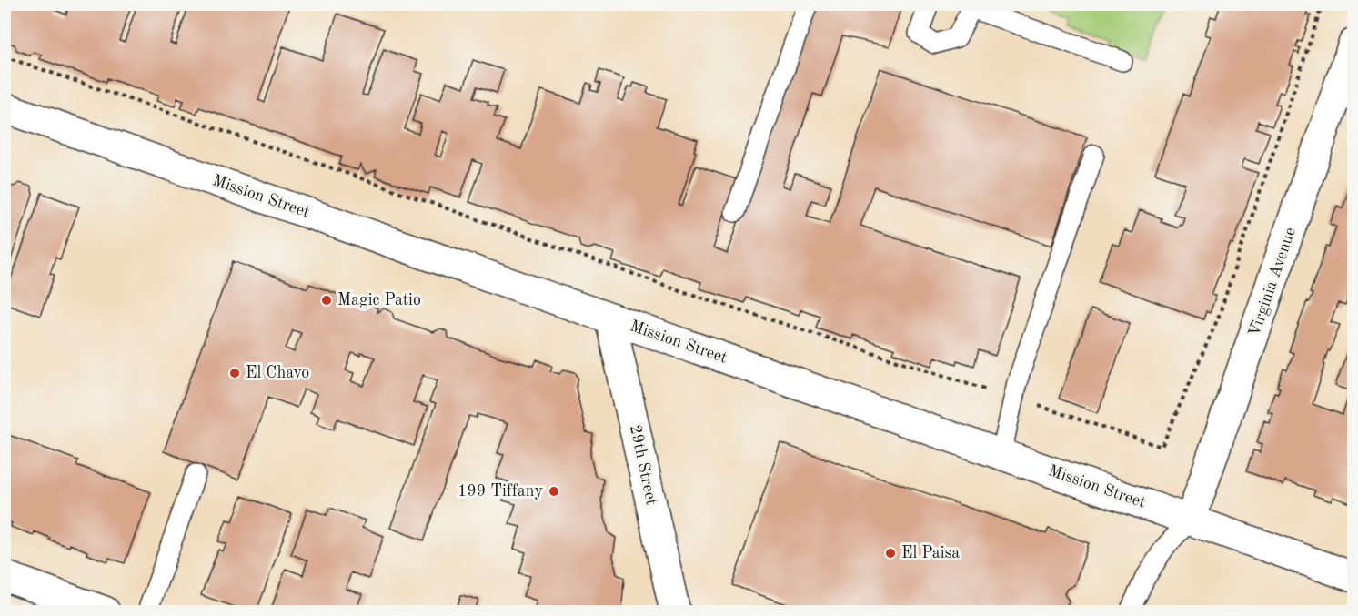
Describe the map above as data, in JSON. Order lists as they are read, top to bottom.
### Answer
{
  "streets": {
    "main road": ["Mission Street", "Virginia Avenue", "29th Street"]
  },
  "crossings": [
    ["Mission Street", "Virginia Avenue"],
    ["Mission Street", "29th Street"]
  ],
  "places": [
    "Magic Patio",
    "El Chavo",
    "199 Tiffany",
    "El Paisa"
  ]
}
